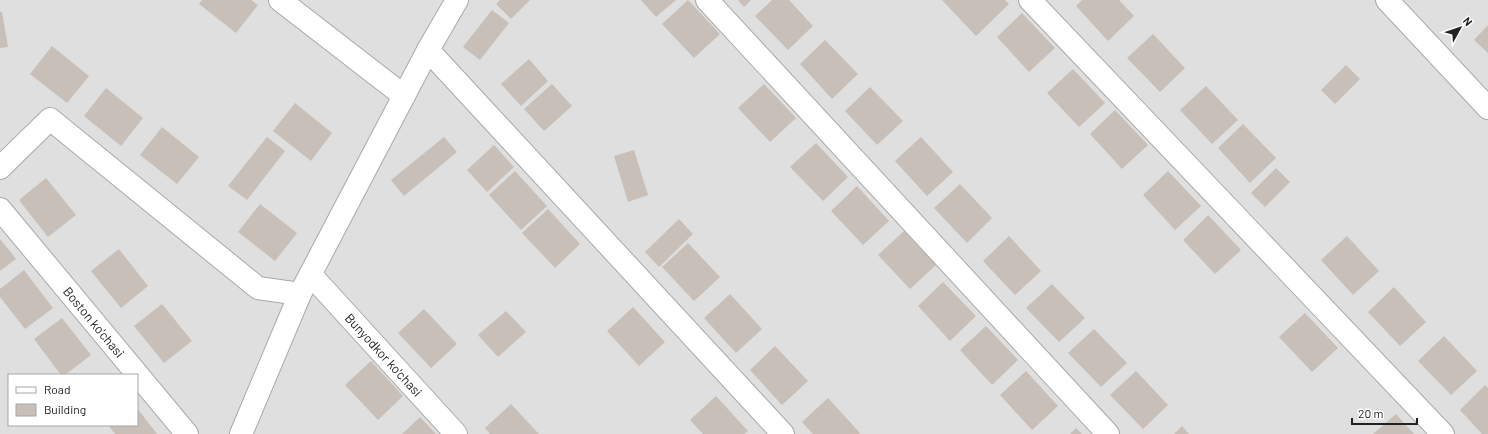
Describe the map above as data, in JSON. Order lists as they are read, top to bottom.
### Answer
{
  "streets": {
    "street": ["Boston ko'chasi", "Bunyodkor ko'chasi"]
  },
  "legend": ["Road", "Building"],
  "scale_bar": "20 m",
  "north": "top right"
}
